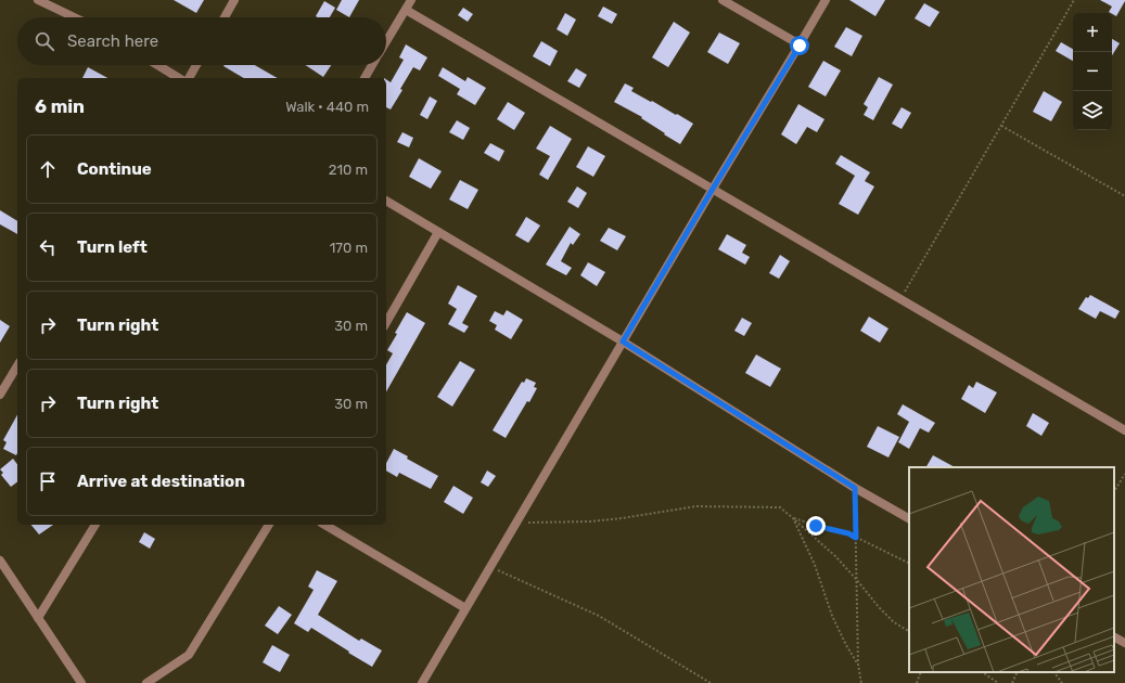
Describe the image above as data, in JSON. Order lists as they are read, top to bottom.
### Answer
{
  "page": {
    "map_buttons": ["+", "−"],
    "search": "Search here",
    "heading": ["6 min", "Walk · 440 m"],
    "list": [
      ["Continue", "210 m"],
      ["Turn left", "170 m"],
      ["Turn right", "30 m"],
      ["Turn right", "30 m"],
      "Arrive at destination"
    ]
  }
}
